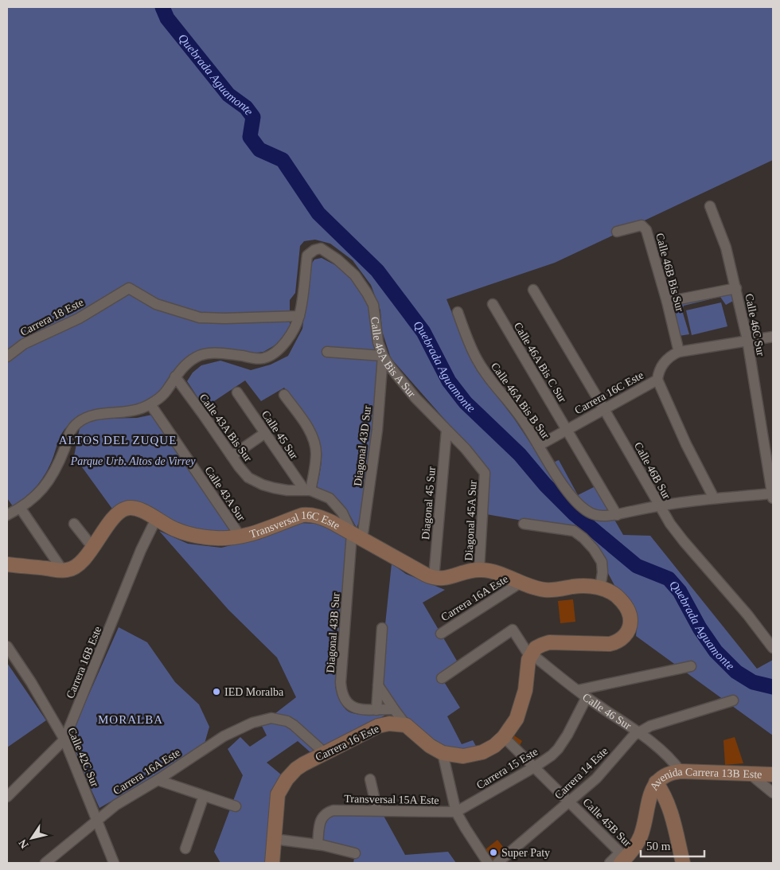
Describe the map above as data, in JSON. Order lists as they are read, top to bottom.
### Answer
{
  "streets": {
    "street": [
      "Calle 46B Bis Sur",
      "Carrera 18 Este",
      "Calle 46C Sur",
      "Calle 46A Bis A Sur",
      "Calle 46A Bis C Sur",
      "Carrera 16C Este",
      "Calle 46A Bis B Sur",
      "Calle 43A Bis Sur",
      "Calle 45 Sur",
      "Diagonal 43D Sur",
      "Calle 46B Sur",
      "Calle 43A Sur",
      "Diagonal 45 Sur",
      "Diagonal 45A Sur",
      "Transversal 16C Este",
      "Carrera 16A Este",
      "Diagonal 43B Sur",
      "Carrera 16B Este",
      "Calle 46 Sur",
      "Carrera 16 Este",
      "Calle 42C Sur",
      "Carrera 15 Este",
      "Carrera 14 Este",
      "Avenida Carrera 13B Este",
      "Transversal 15A Este",
      "Calle 45B Sur"
    ]
  },
  "crossings": [
    ["Calle 46B Bis Sur", "Carrera 16C Este"],
    ["Carrera 18 Este", "Calle 46A Bis A Sur"],
    ["Calle 46C Sur", "Carrera 16C Este"],
    ["Calle 46A Bis A Sur", "Diagonal 43D Sur"],
    ["Calle 46A Bis A Sur", "Diagonal 45 Sur"],
    ["Calle 46A Bis A Sur", "Diagonal 45A Sur"],
    ["Calle 46A Bis C Sur", "Carrera 16C Este"],
    ["Calle 46A Bis C Sur", "Calle 46A Bis B Sur"],
    ["Carrera 16C Este", "Calle 46A Bis B Sur"],
    ["Carrera 16C Este", "Calle 46B Sur"],
    ["Calle 43A Bis Sur", "Calle 45 Sur"],
    ["Diagonal 43D Sur", "Transversal 16C Este"],
    ["Diagonal 43D Sur", "Diagonal 43B Sur"],
    ["Calle 43A Sur", "Transversal 16C Este"],
    ["Diagonal 45 Sur", "Transversal 16C Este"],
    ["Transversal 16C Este", "Diagonal 43B Sur"],
    ["Transversal 16C Este", "Carrera 16B Este"],
    ["Carrera 16A Este", "Carrera 16 Este"],
    ["Carrera 16A Este", "Calle 42C Sur"],
    ["Carrera 16B Este", "Calle 42C Sur"],
    ["Calle 46 Sur", "Carrera 15 Este"],
    ["Calle 46 Sur", "Carrera 14 Este"],
    ["Calle 46 Sur", "Avenida Carrera 13B Este"],
    ["Carrera 15 Este", "Transversal 15A Este"],
    ["Carrera 15 Este", "Calle 45B Sur"],
    ["Carrera 14 Este", "Calle 45B Sur"],
    ["Avenida Carrera 13B Este", "Calle 45B Sur"]
  ],
  "districts": ["ALTOS DEL ZUQUE", "MORALBA"],
  "water": ["Quebrada Aguamonte"],
  "parks": ["Parque Urb. Altos de Virrey"],
  "places": ["IED Moralba", "Super Paty"],
  "scale_bar": "50 m",
  "north": "bottom left"
}
